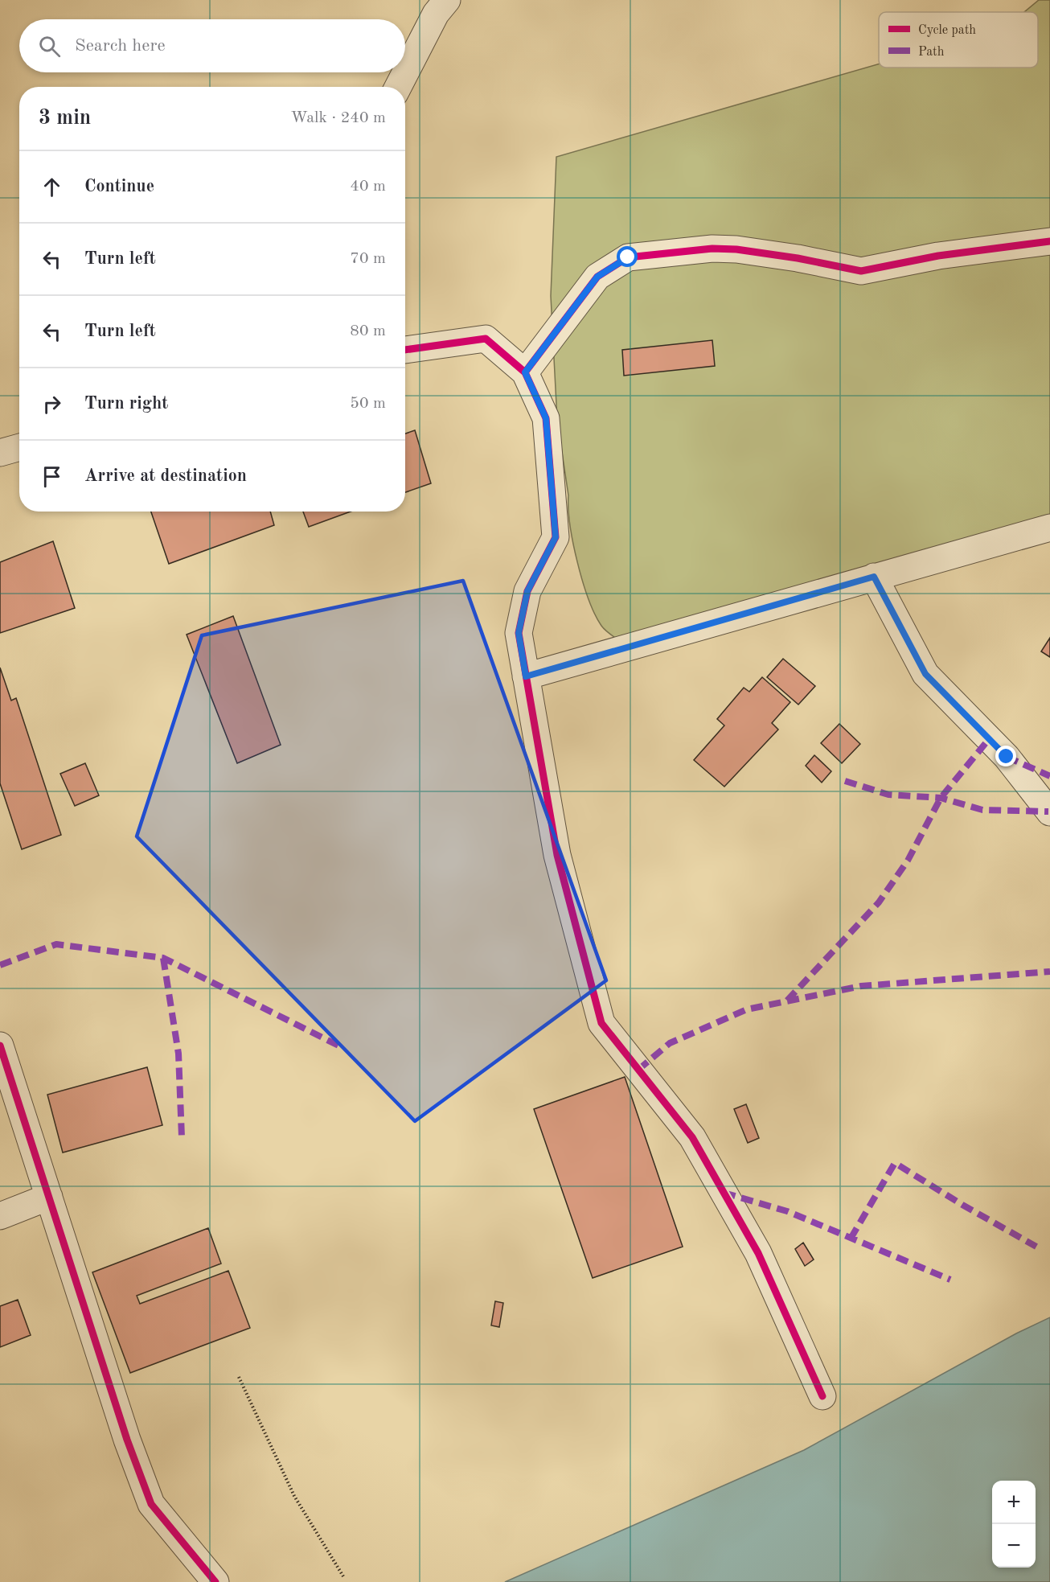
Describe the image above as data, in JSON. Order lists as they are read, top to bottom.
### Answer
{
  "legend": ["Cycle path", "Path"],
  "page": {
    "search": "Search here",
    "heading": ["3 min", "Walk · 240 m"],
    "list": [
      ["Continue", "40 m"],
      ["Turn left", "70 m"],
      ["Turn left", "80 m"],
      ["Turn right", "50 m"],
      "Arrive at destination"
    ],
    "map_buttons": ["+", "−"]
  }
}
